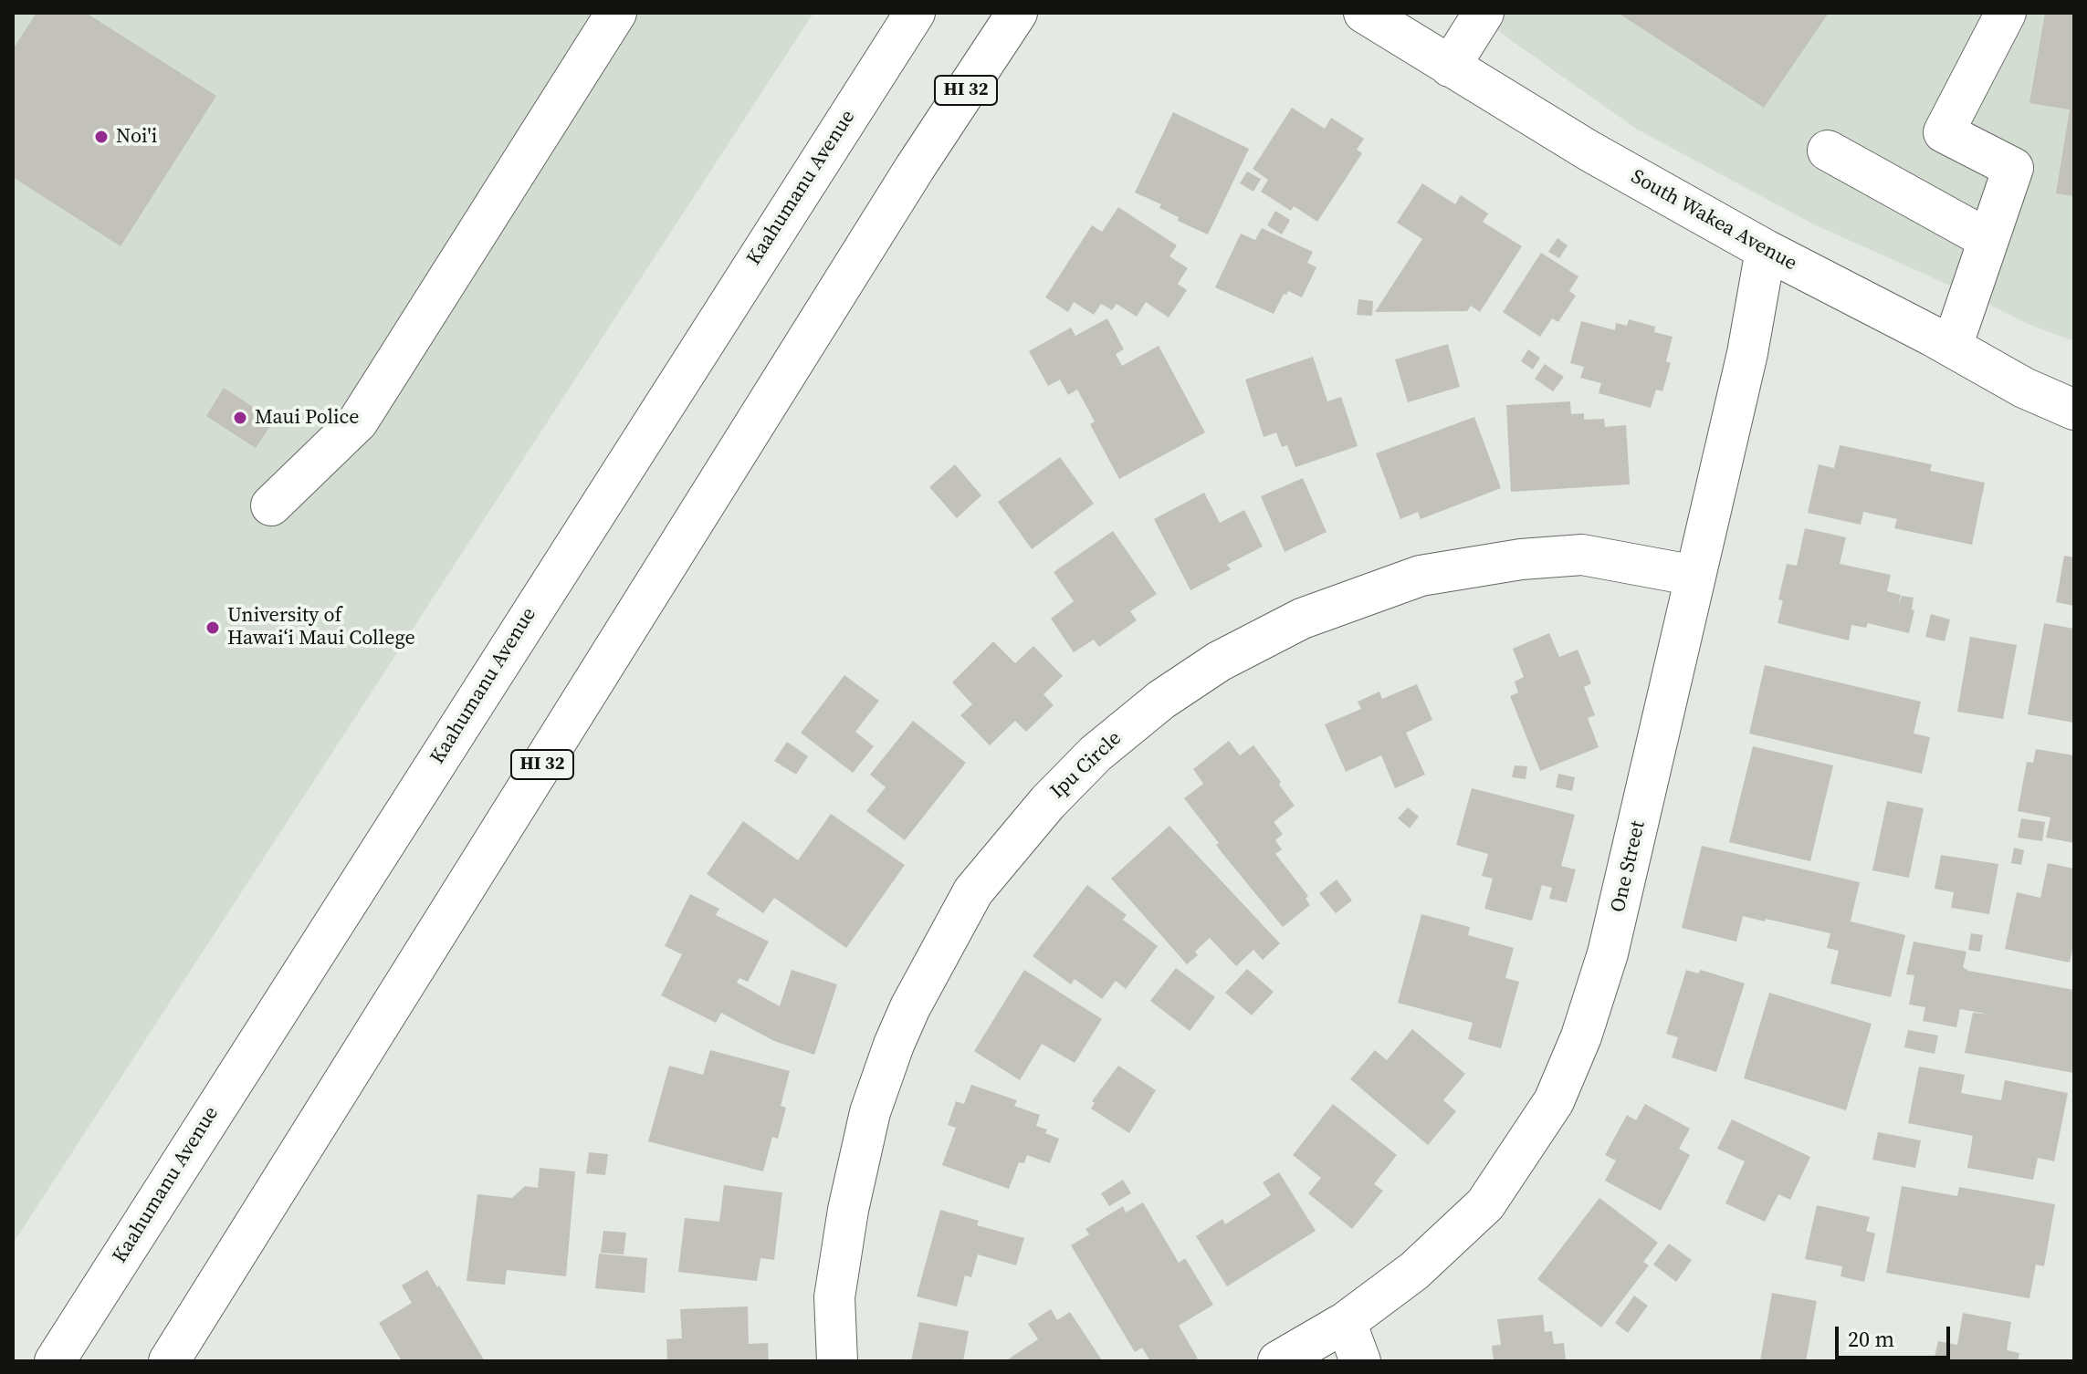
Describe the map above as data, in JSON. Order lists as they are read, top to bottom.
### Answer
{
  "streets": {
    "street": [
      "HI 32",
      "Kaahumanu Avenue",
      "South Wakea Avenue",
      "Ipu Circle",
      "One Street"
    ]
  },
  "crossings": [
    ["South Wakea Avenue", "One Street"],
    ["Ipu Circle", "One Street"]
  ],
  "places": ["Noi'i", "Maui Police", "University of Hawai‘i Maui College"],
  "scale_bar": "20 m"
}
